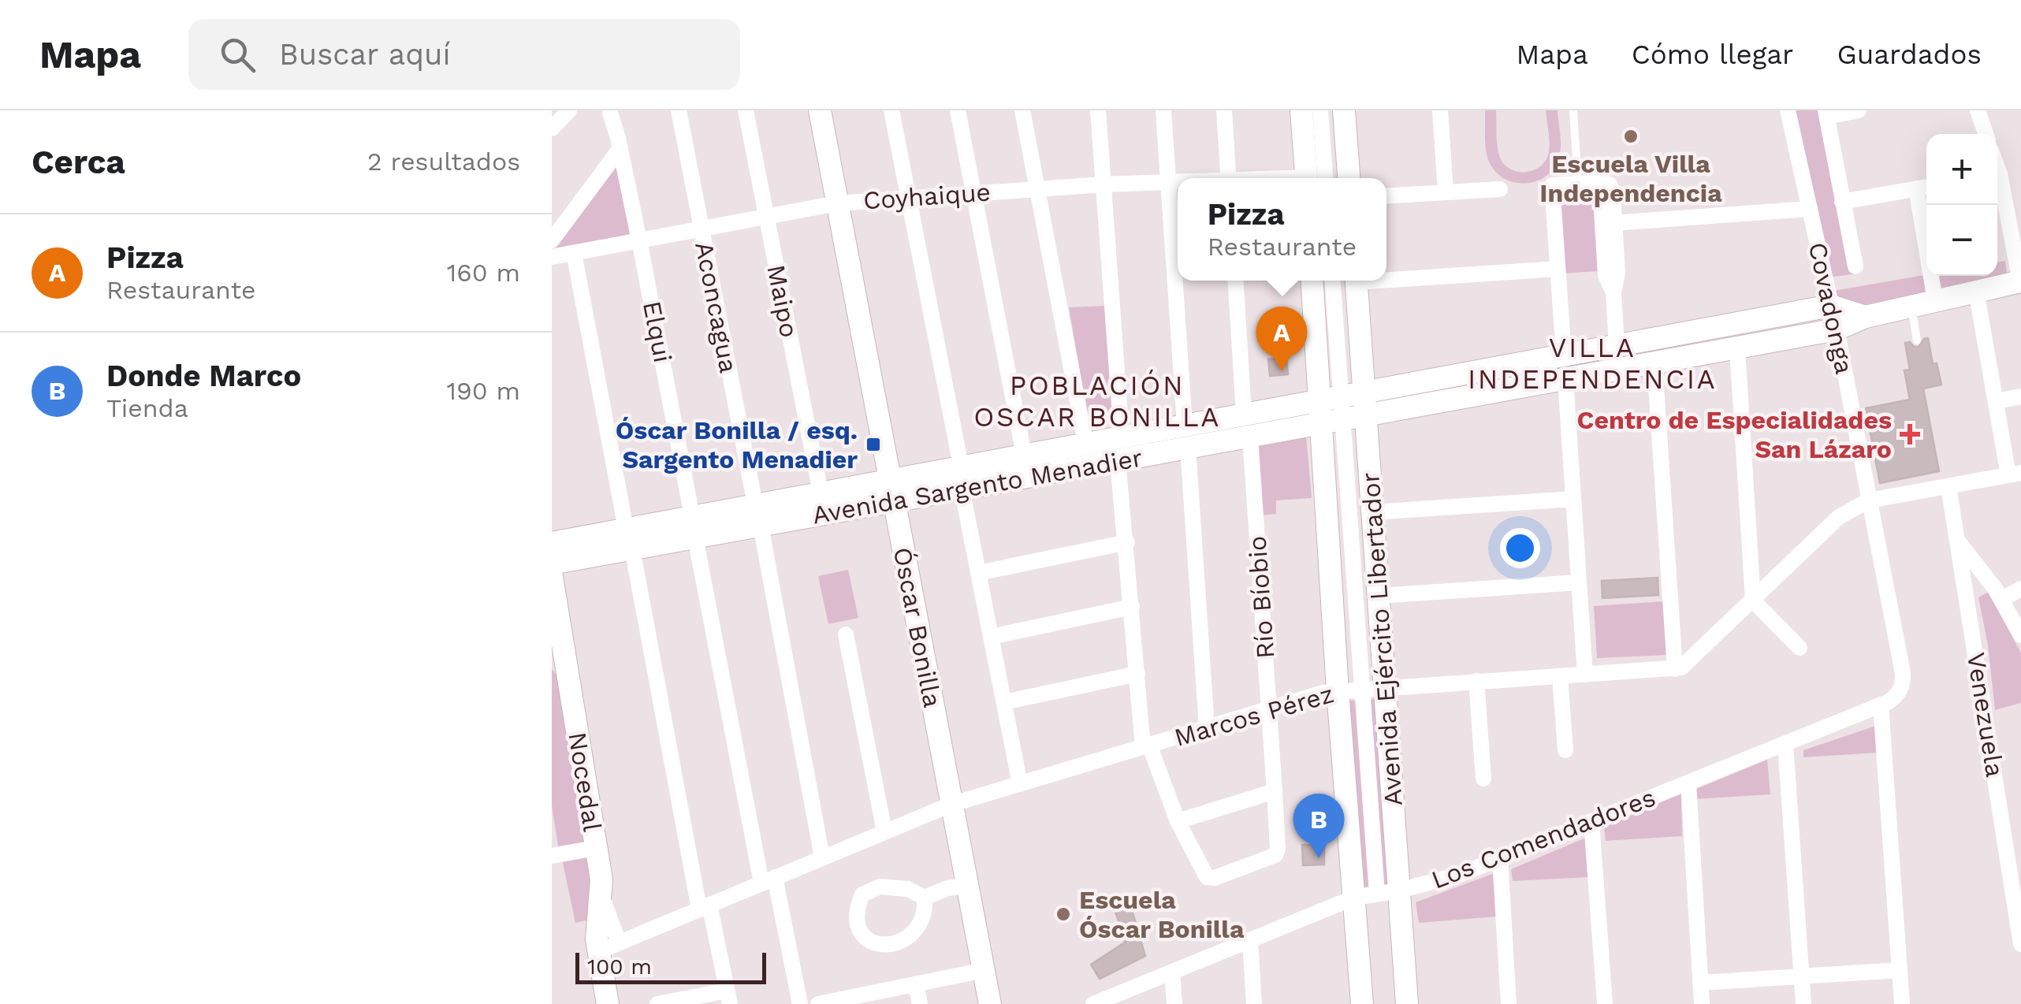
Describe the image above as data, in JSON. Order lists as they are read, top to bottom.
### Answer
{
  "streets": {
    "main road": [
      "Avenida Sargento Menadier",
      "Óscar Bonilla",
      "Avenida Ejército Libertador",
      "Nocedal"
    ],
    "street": [
      "Coyhaique",
      "Maipo",
      "Aconcagua",
      "Covadonga",
      "Elqui",
      "Río Bíobio",
      "Venezuela",
      "Marcos Pérez",
      "Los Comendadores"
    ]
  },
  "crossings": [
    ["Coyhaique", "Maipo"],
    ["Coyhaique", "Aconcagua"],
    ["Coyhaique", "Elqui"],
    ["Coyhaique", "Óscar Bonilla"],
    ["Maipo", "Avenida Sargento Menadier"],
    ["Aconcagua", "Avenida Sargento Menadier"],
    ["Aconcagua", "Marcos Pérez"],
    ["Covadonga", "Avenida Sargento Menadier"],
    ["Covadonga", "Los Comendadores"],
    ["Elqui", "Avenida Sargento Menadier"],
    ["Elqui", "Marcos Pérez"],
    ["Avenida Sargento Menadier", "Río Bíobio"],
    ["Avenida Sargento Menadier", "Óscar Bonilla"],
    ["Avenida Sargento Menadier", "Avenida Ejército Libertador"],
    ["Río Bíobio", "Marcos Pérez"],
    ["Óscar Bonilla", "Marcos Pérez"],
    ["Avenida Ejército Libertador", "Marcos Pérez"],
    ["Avenida Ejército Libertador", "Los Comendadores"],
    ["Marcos Pérez", "Nocedal"]
  ],
  "districts": ["VILLA INDEPENDENCIA", "POBLACIÓN OSCAR BONILLA"],
  "places": {
    "other": ["Escuela Villa Independencia", "Escuela Óscar Bonilla"],
    "health": ["Centro de Especialidades San Lázaro"],
    "transit": ["Óscar Bonilla / esq. Sargento Menadier"]
  },
  "scale_bar": "100 m",
  "page": {
    "header": "Mapa",
    "search": "Buscar aquí",
    "nav": ["Mapa", "Cómo llegar", "Guardados"],
    "heading": ["Cerca", "2 resultados"],
    "map_buttons": ["+", "−"],
    "popup": ["Pizza", "Restaurante"],
    "list": [
      {
        "mark": "A",
        "name": "Pizza",
        "note": "Restaurante",
        "value": "160 m"
      },
      {
        "mark": "B",
        "name": "Donde Marco",
        "note": "Tienda",
        "value": "190 m"
      }
    ],
    "pins": ["A", "B"],
    "scale": "100 m"
  }
}
